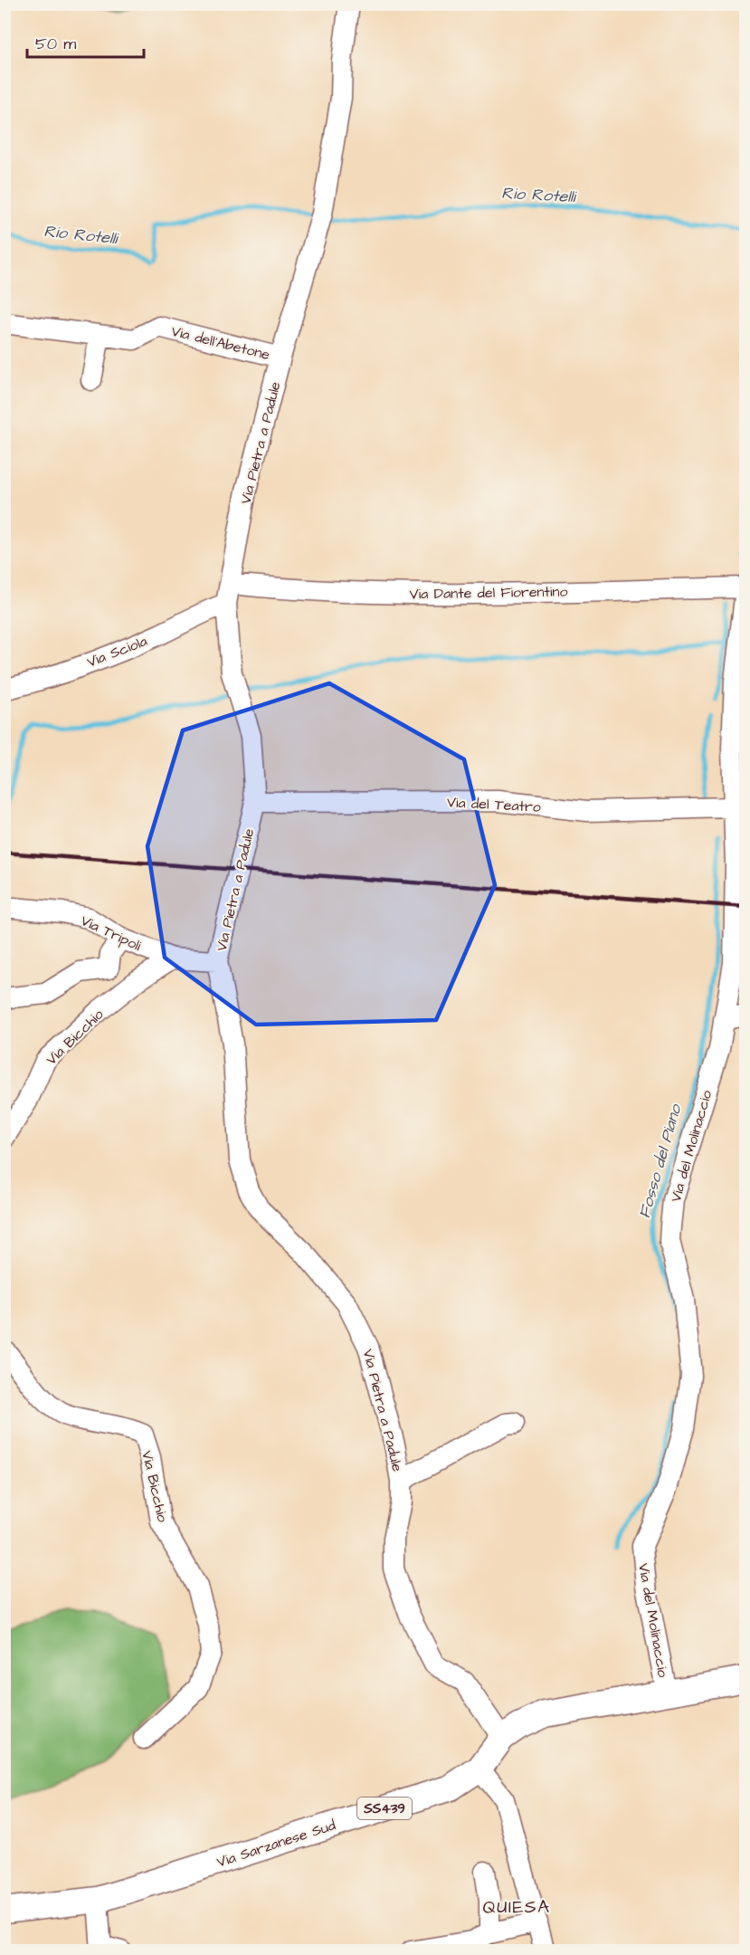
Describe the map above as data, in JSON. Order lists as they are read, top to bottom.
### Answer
{
  "streets": {
    "main road": ["SS439", "Via Sarzanese Sud"],
    "street": [
      "Via dell'Abetone",
      "Via Pietra a Padule",
      "Via Dante del Fiorentino",
      "Via Sciola",
      "Via del Teatro",
      "Via Tripoli",
      "Via Bicchio",
      "Via del Molinaccio"
    ]
  },
  "crossings": [
    ["Via dell'Abetone", "Via Pietra a Padule"],
    ["Via Pietra a Padule", "Via Dante del Fiorentino"],
    ["Via Pietra a Padule", "Via Sciola"],
    ["Via Pietra a Padule", "Via del Teatro"],
    ["Via Pietra a Padule", "Via Tripoli"],
    ["Via Pietra a Padule", "Via Sarzanese Sud"],
    ["Via Dante del Fiorentino", "Via Sciola"],
    ["Via Dante del Fiorentino", "Via del Molinaccio"],
    ["Via del Teatro", "Via del Molinaccio"],
    ["Via Tripoli", "Via Bicchio"],
    ["Via del Molinaccio", "Via Sarzanese Sud"]
  ],
  "districts": ["QUIESA"],
  "water": ["Rio Rotelli", "Fosso del Piano"],
  "scale_bar": "50 m"
}
